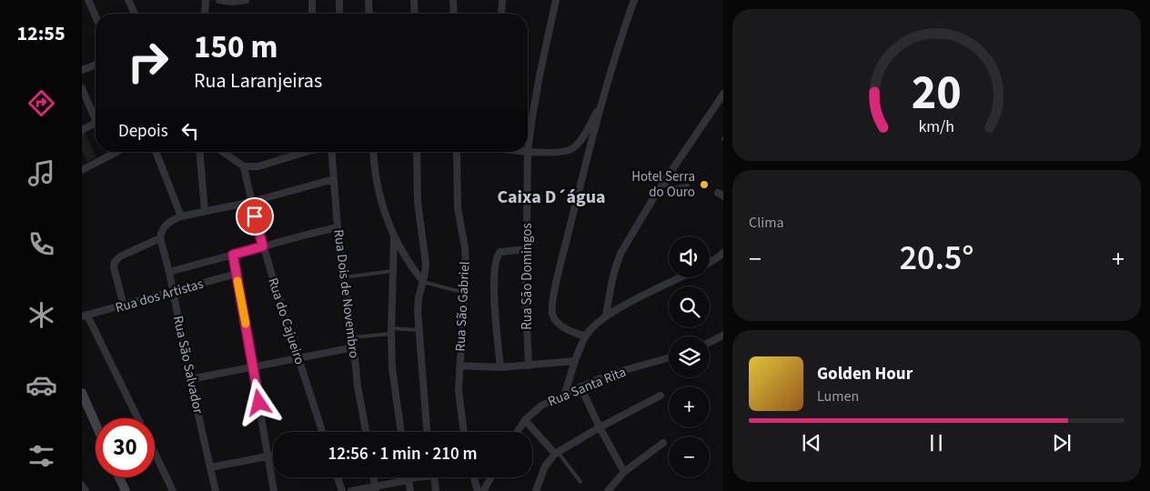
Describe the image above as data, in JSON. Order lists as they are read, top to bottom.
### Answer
{
  "streets": {
    "street": [
      "Rua São Domingos",
      "Rua Dois de Novembro",
      "Rua dos Artistas",
      "Rua São Gabriel",
      "Rua do Cajueiro",
      "Rua São Salvador",
      "Rua Santa Rita"
    ]
  },
  "crossings": [
    ["Rua dos Artistas", "Rua São Salvador"]
  ],
  "districts": ["Caixa D´água"],
  "places": ["Hotel Serra do Ouro"],
  "page": {
    "tabs": "12:55",
    "turn": ["150 m", "Rua Laranjeiras"],
    "then": "Depois",
    "tile": "Clima",
    "map_buttons": ["+", "−"],
    "heat": ["−", "20.5°", "+"],
    "song": ["Golden Hour", "Lumen"],
    "limit": "30",
    "trip": "12:56 · 1 min · 210 m",
    "gauge": ["20", "km/h"]
  }
}
